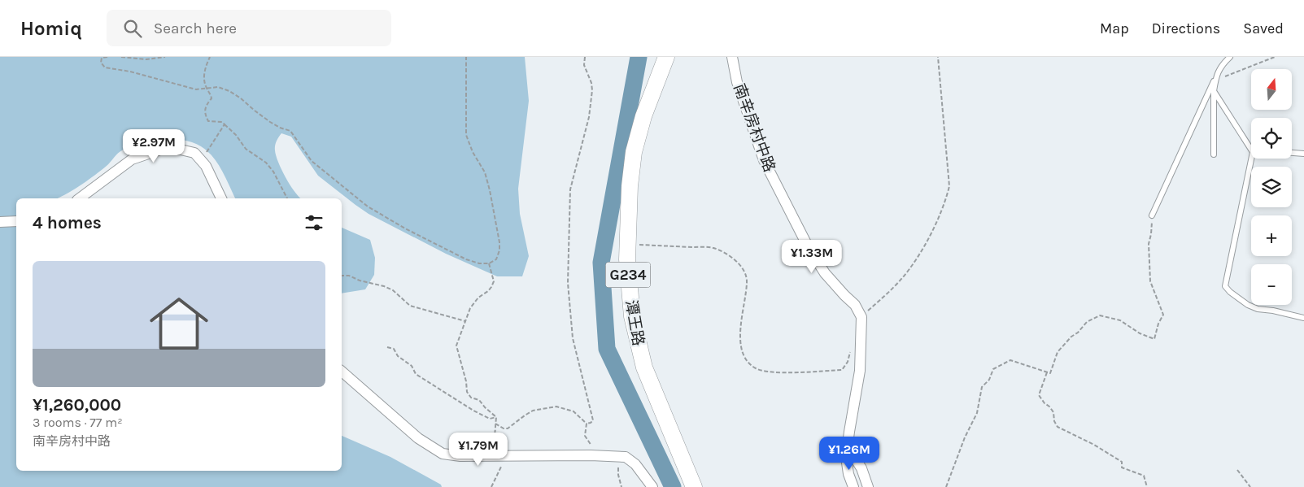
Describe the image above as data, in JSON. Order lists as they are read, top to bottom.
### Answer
{
  "streets": {
    "highway": ["G234", "潭王路"],
    "street": ["南辛房村中路"]
  },
  "north": "top",
  "page": {
    "header": "Homiq",
    "search": "Search here",
    "nav": ["Map", "Directions", "Saved"],
    "map_buttons": ["+", "−"],
    "price": [
      "¥2.97M",
      "¥1.33M",
      "¥1.79M",
      "¥1.26M"
    ],
    "heading": "4 homes",
    "list": [
      {
        "name": "¥1,260,000",
        "note": "3 rooms · 77 m² · 南辛房村中路"
      }
    ]
  }
}
